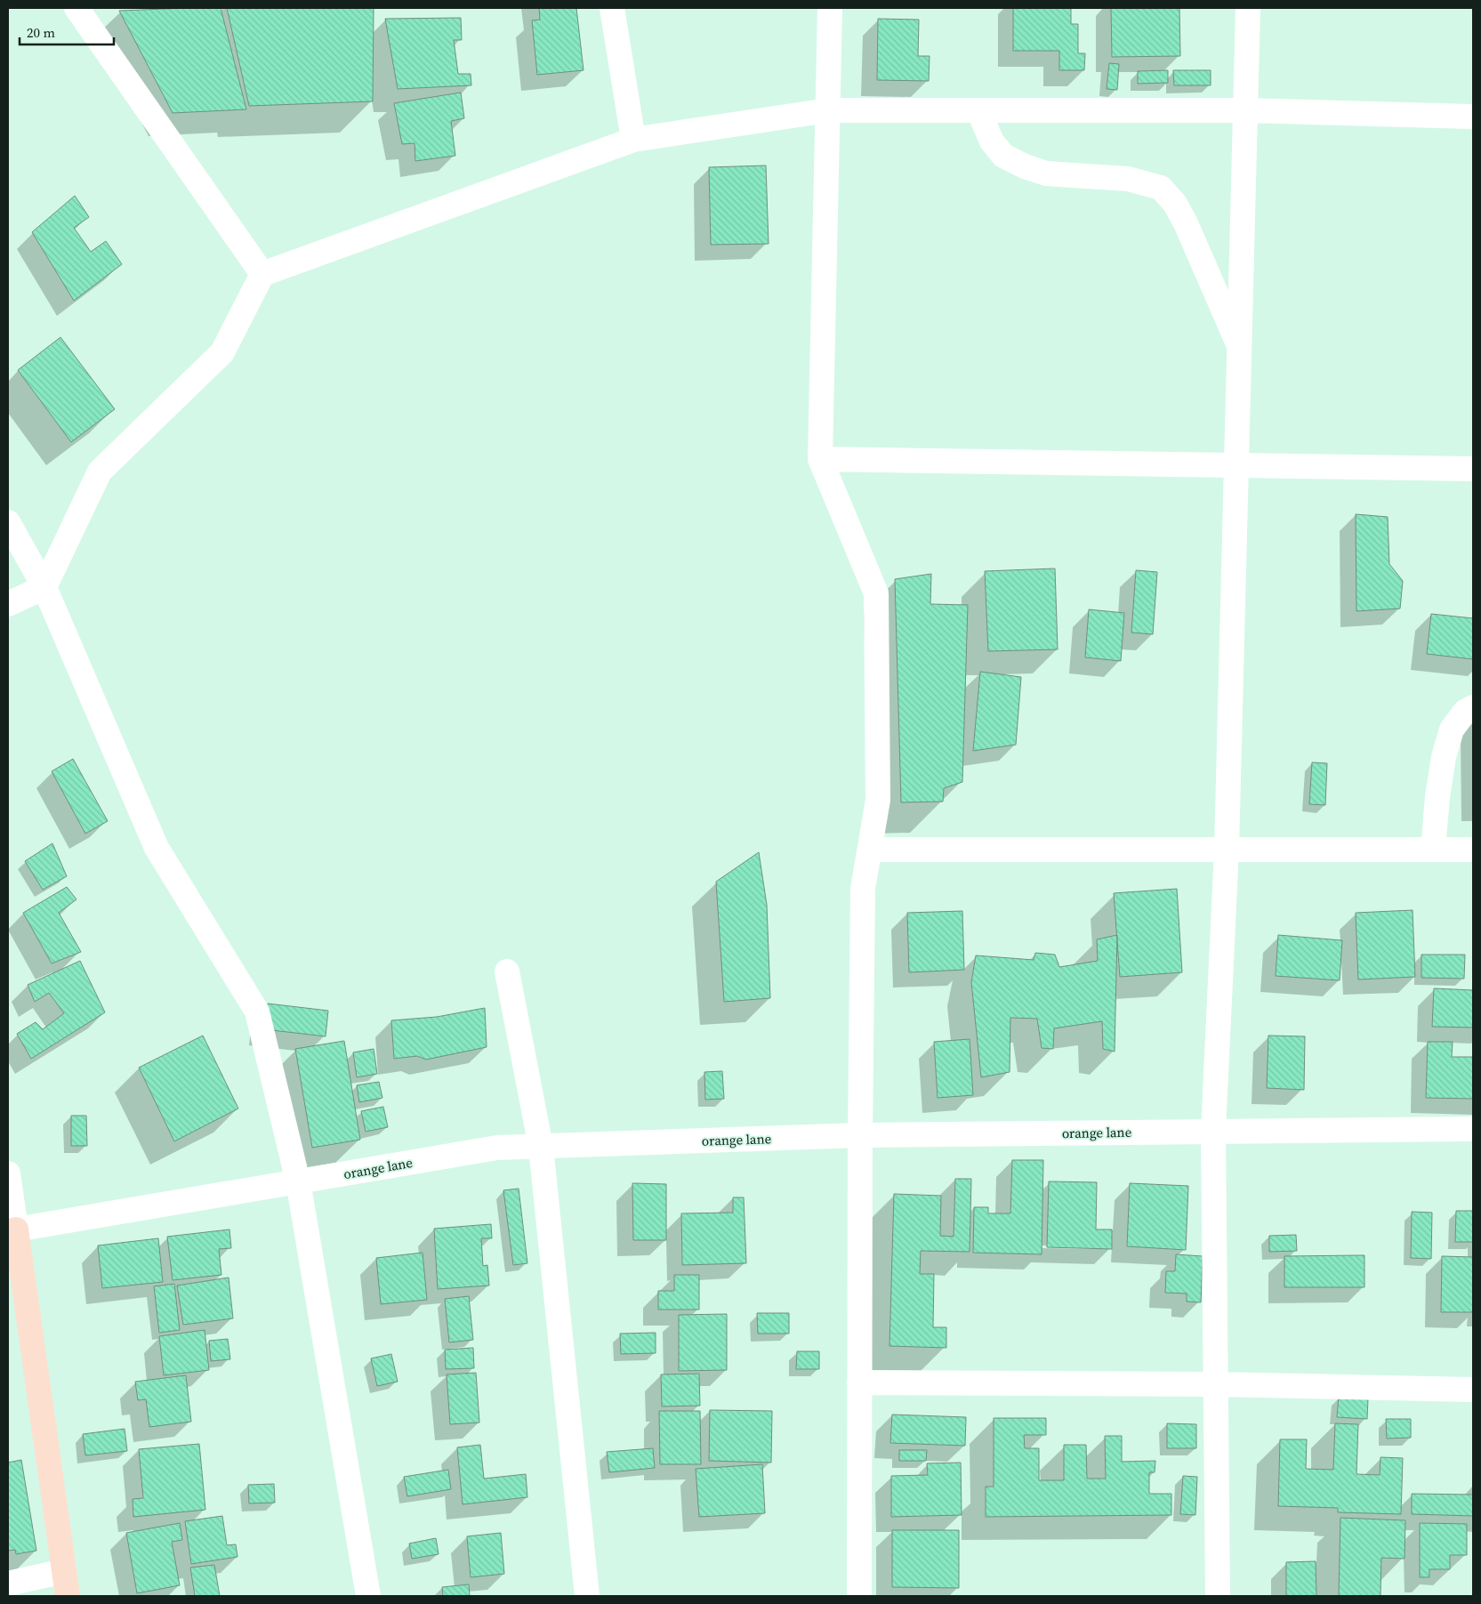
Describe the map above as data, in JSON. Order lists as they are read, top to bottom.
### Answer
{
  "streets": {
    "street": ["orange lane"]
  },
  "scale_bar": "20 m"
}
